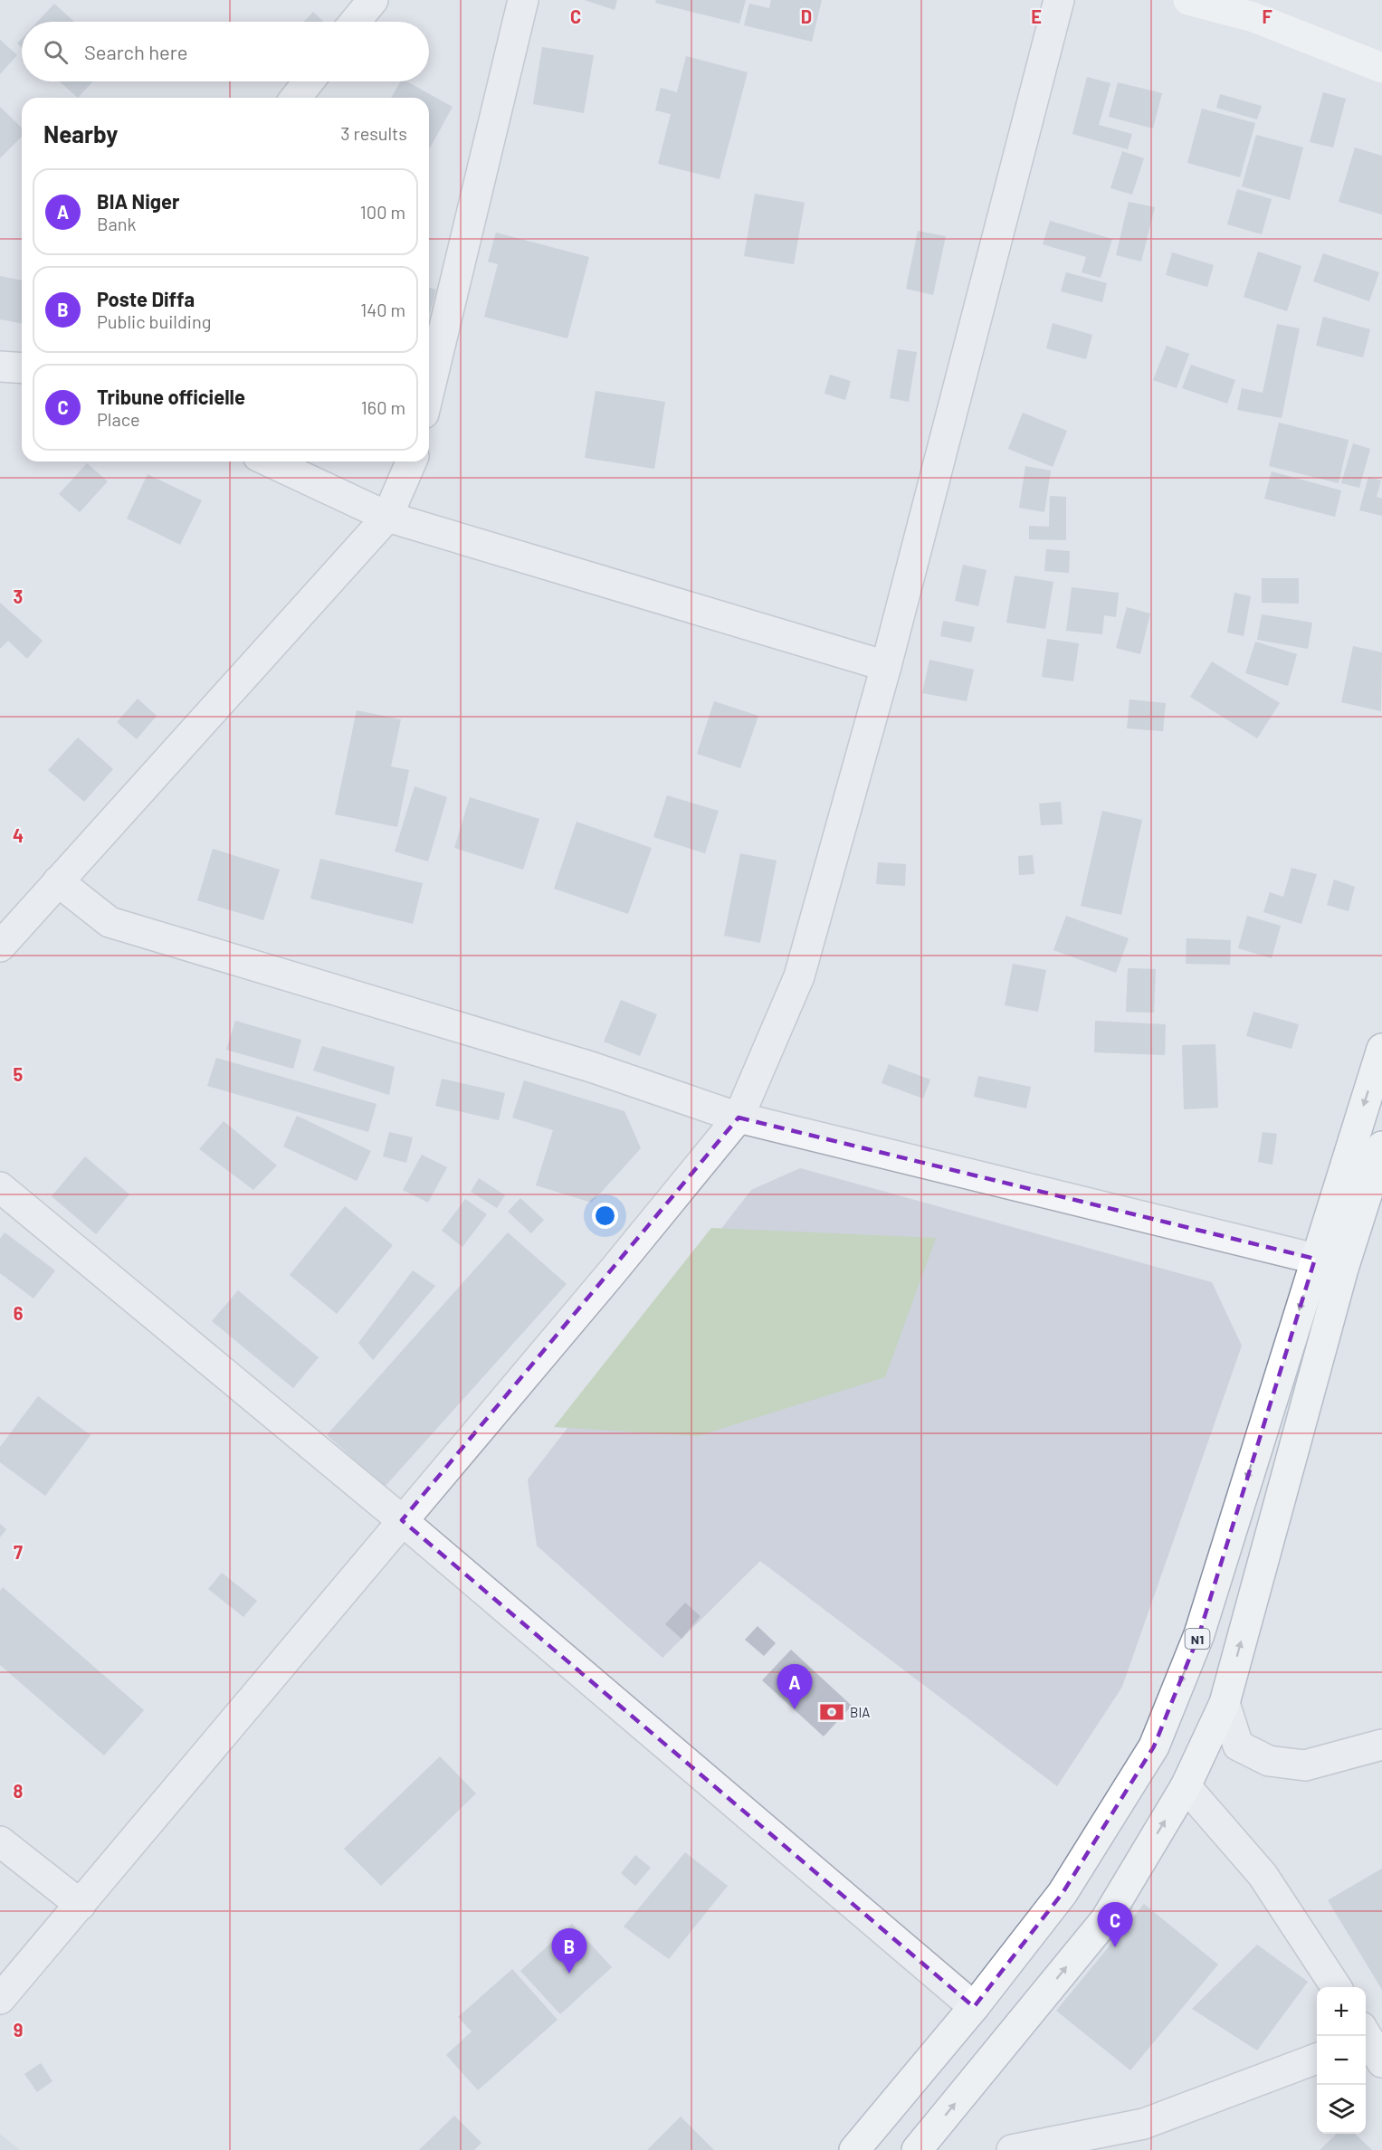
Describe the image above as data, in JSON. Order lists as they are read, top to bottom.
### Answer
{
  "streets": {
    "main road": ["N1"]
  },
  "places": {
    "bank": ["BIA"]
  },
  "page": {
    "search": "Search here",
    "heading": ["Nearby", "3 results"],
    "list": [
      {
        "mark": "A",
        "name": "BIA Niger",
        "note": "Bank",
        "value": "100 m"
      },
      {
        "mark": "B",
        "name": "Poste Diffa",
        "note": "Public building",
        "value": "140 m"
      },
      {
        "mark": "C",
        "name": "Tribune officielle",
        "note": "Place",
        "value": "160 m"
      }
    ],
    "pins": ["A", "C", "B"],
    "map_buttons": ["+", "−"]
  },
  "grid": {
    "columns": [
      "C",
      "D",
      "E",
      "F"
    ],
    "rows": [
      "3",
      "4",
      "5",
      "6",
      "7",
      "8",
      "9"
    ]
  }
}
